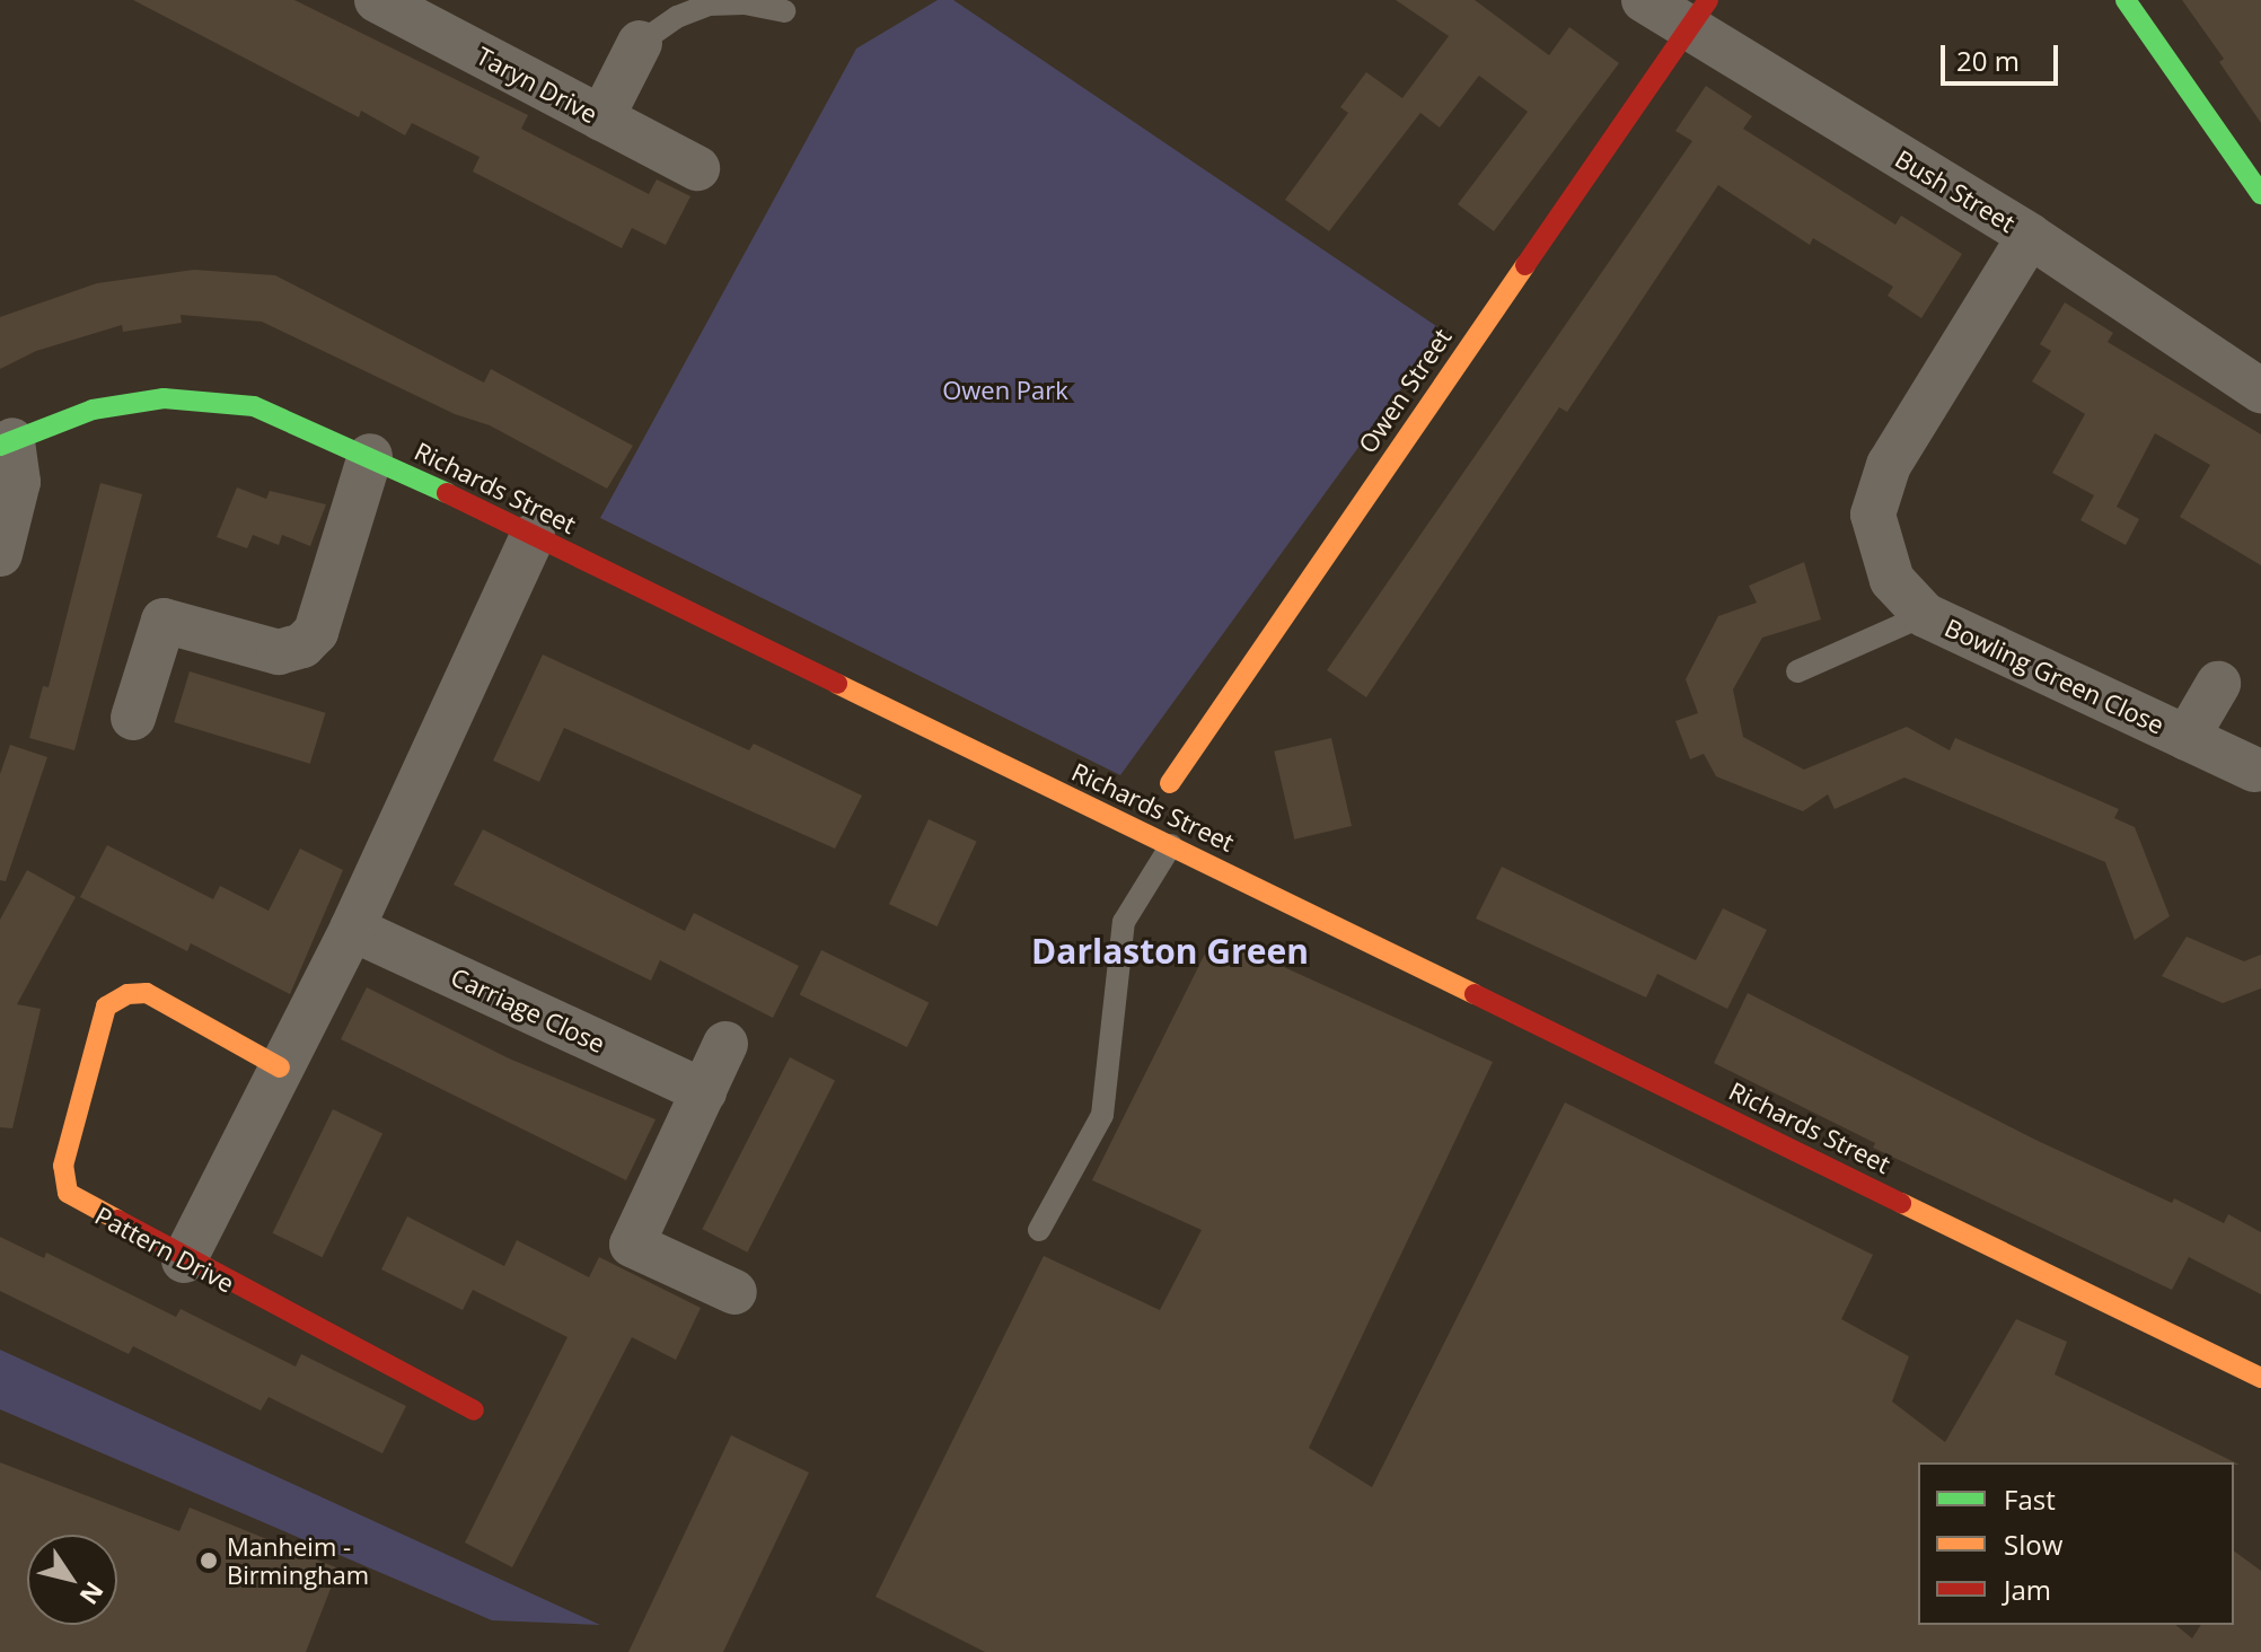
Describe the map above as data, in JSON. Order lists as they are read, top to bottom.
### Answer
{
  "streets": {
    "street": [
      "Taryn Drive",
      "Bush Street",
      "Owen Street",
      "Richards Street",
      "Bowling Green Close",
      "Carriage Close",
      "Pattern Drive"
    ]
  },
  "crossings": [
    ["Bush Street", "Owen Street"],
    ["Bush Street", "Bowling Green Close"]
  ],
  "districts": ["Darlaston Green"],
  "parks": ["Owen Park"],
  "places": ["Manheim - Birmingham"],
  "legend": ["Fast", "Slow", "Jam"],
  "scale_bar": "20 m",
  "north": "bottom right"
}
